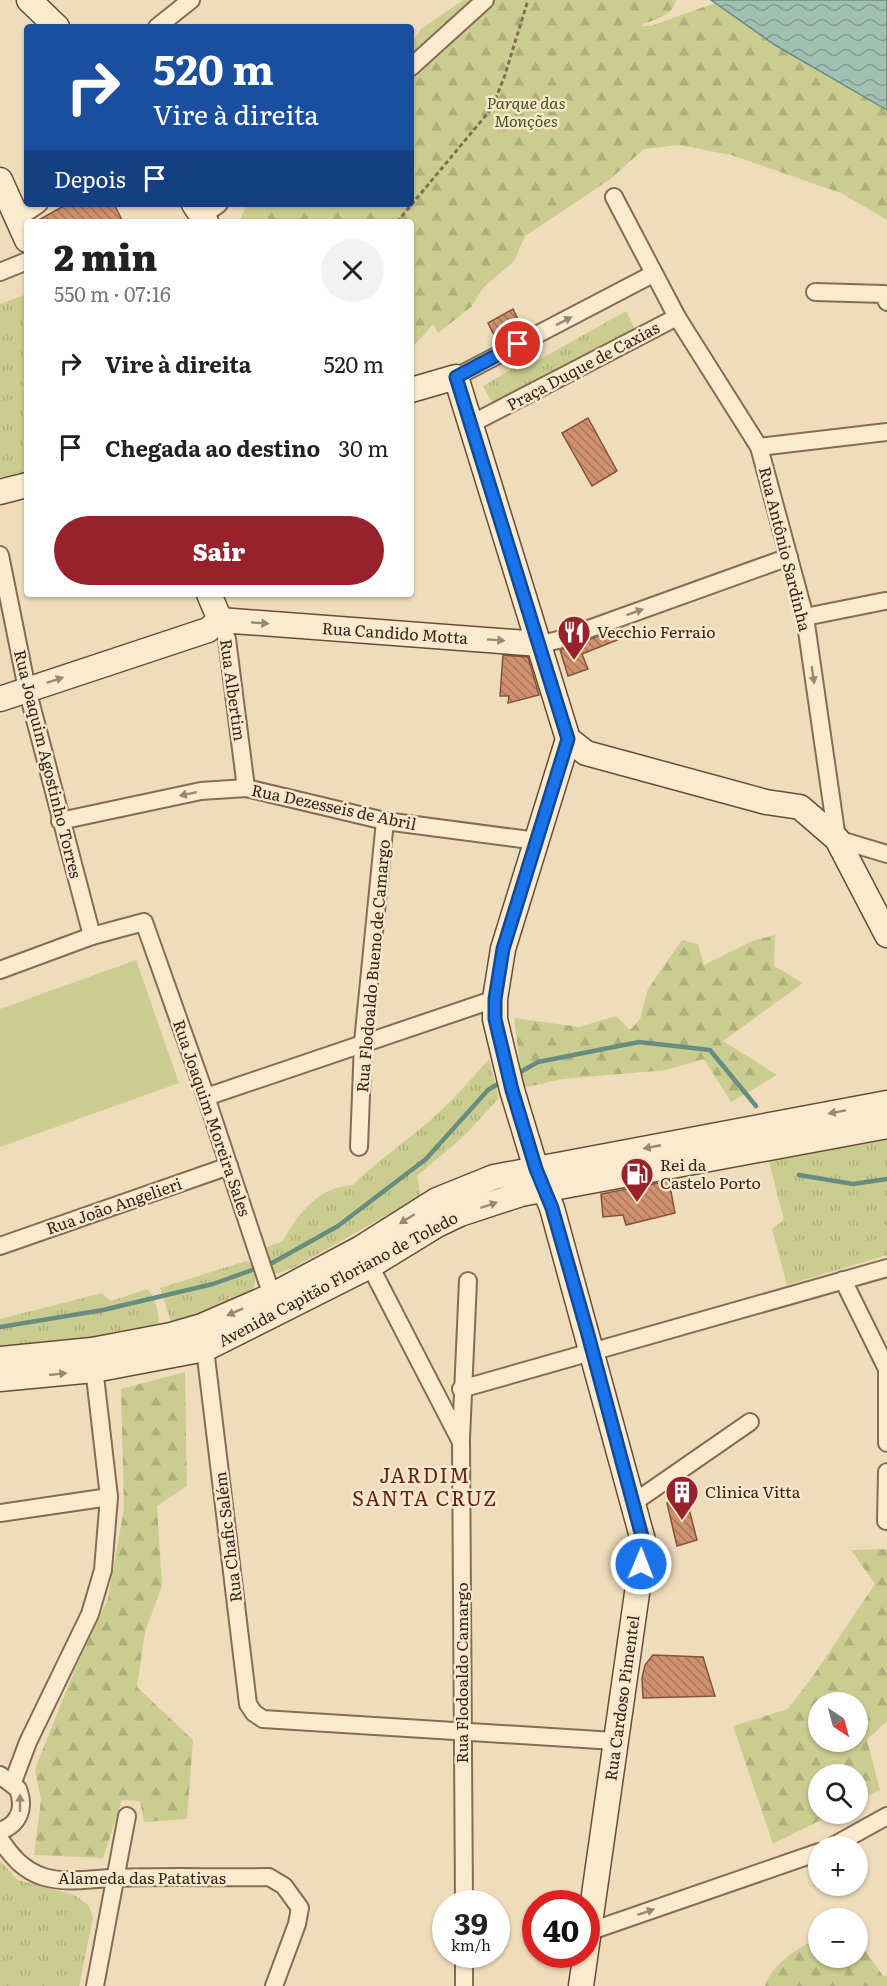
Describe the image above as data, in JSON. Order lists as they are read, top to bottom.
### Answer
{
  "streets": {
    "street": [
      "Praça Duque de Caxias",
      "Rua Antônio Sardinha",
      "Rua Candido Motta",
      "Rua Albertim",
      "Rua Joaquim Agostinho Torres",
      "Rua Dezesseis de Abril",
      "Rua Flodoaldo Bueno de Camargo",
      "Rua Joaquim Moreira Sales",
      "Rua João Angelieri",
      "Avenida Capitão Floriano de Toledo",
      "Rua Chafic Salém",
      "Rua Flodoaldo Camargo",
      "Rua Cardoso Pimentel",
      "Alameda das Patativas"
    ]
  },
  "crossings": [
    ["Praça Duque de Caxias", "Rua Antônio Sardinha"],
    ["Rua Antônio Sardinha", "Rua Candido Motta"],
    ["Rua Candido Motta", "Rua Albertim"],
    ["Rua Albertim", "Rua Dezesseis de Abril"],
    ["Rua Joaquim Agostinho Torres", "Rua Dezesseis de Abril"],
    ["Rua Joaquim Agostinho Torres", "Rua Joaquim Moreira Sales"],
    ["Rua Dezesseis de Abril", "Rua Flodoaldo Bueno de Camargo"],
    ["Rua Dezesseis de Abril", "Rua Cardoso Pimentel"],
    ["Rua Joaquim Moreira Sales", "Rua João Angelieri"],
    ["Rua Joaquim Moreira Sales", "Avenida Capitão Floriano de Toledo"],
    ["Avenida Capitão Floriano de Toledo", "Rua Chafic Salém"],
    ["Avenida Capitão Floriano de Toledo", "Rua Flodoaldo Camargo"],
    ["Avenida Capitão Floriano de Toledo", "Rua Cardoso Pimentel"],
    ["Rua Chafic Salém", "Rua Flodoaldo Camargo"]
  ],
  "one_way": ["Rua Antônio Sardinha", "Rua Candido Motta"],
  "districts": ["JARDIM SANTA CRUZ"],
  "parks": ["Parque das Monções"],
  "places": {
    "restaurant": ["Vecchio Ferraio"],
    "fuel station": ["Rei da Castelo Porto"],
    "building": ["Clinica Vitta"]
  },
  "north": "bottom right",
  "page": {
    "turn": ["520 m", "Vire à direita"],
    "then": "Depois",
    "heading": ["2 min", "550 m · 07:16"],
    "list": [
      {
        "name": "Vire à direita",
        "value": "520 m"
      },
      {
        "name": "Chegada ao destino",
        "value": "30 m"
      }
    ],
    "buttons": "Sair",
    "map_buttons": ["+", "−"],
    "speed": "39 km/h",
    "limit": "40"
  }
}
